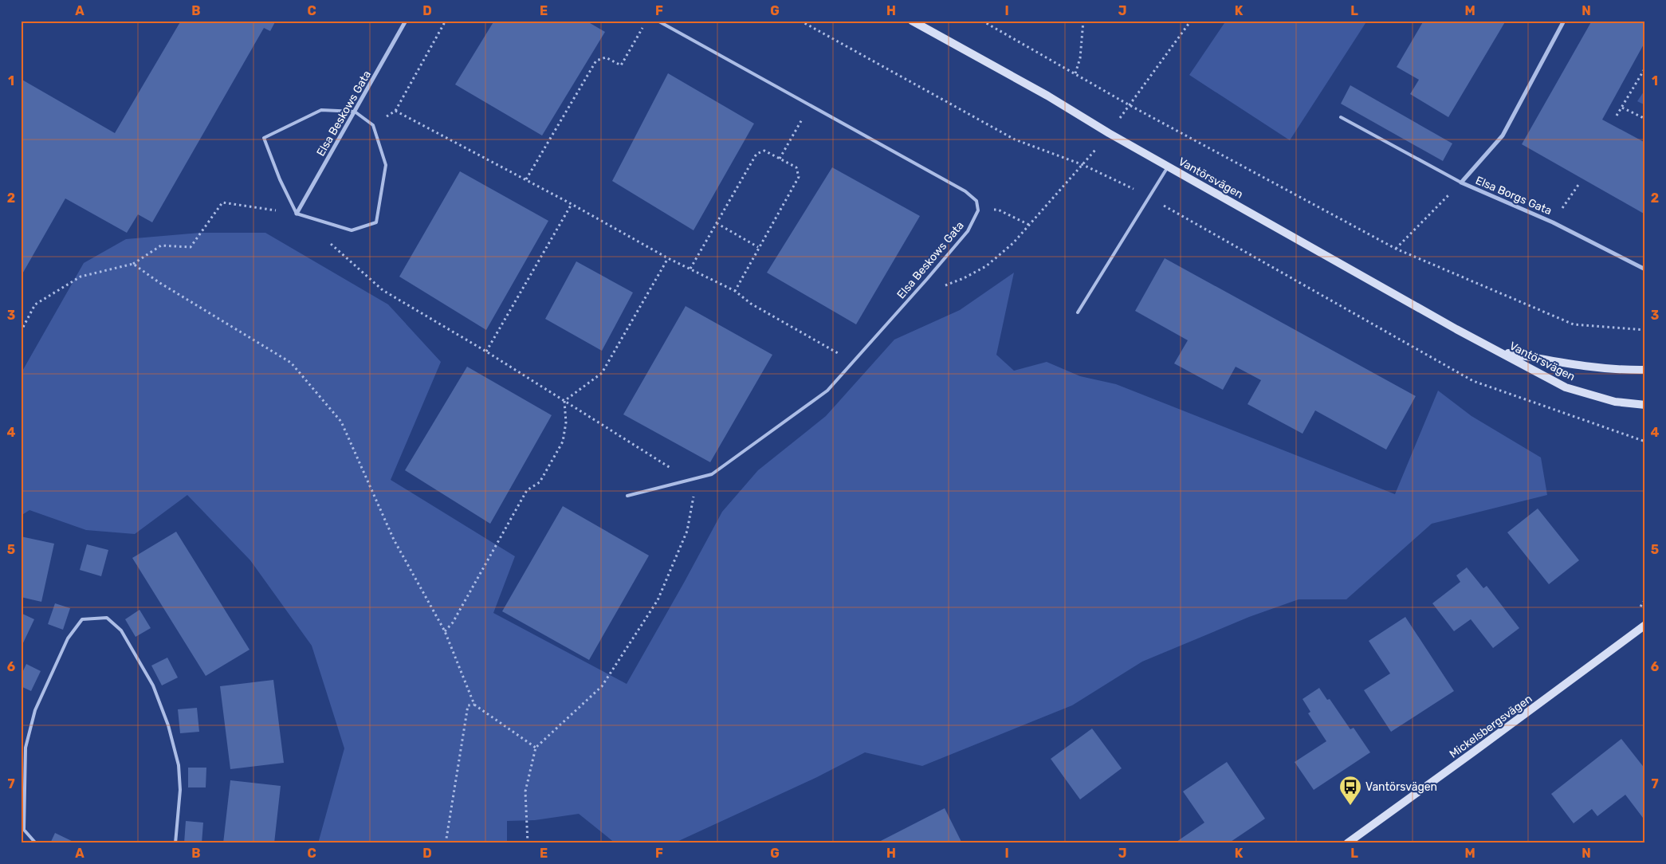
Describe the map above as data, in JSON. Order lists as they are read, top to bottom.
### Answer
{
  "streets": {
    "street": [
      "Elsa Beskows Gata",
      "Vantörsvägen",
      "Elsa Borgs Gata",
      "Mickelsbergsvägen"
    ]
  },
  "places": {
    "bus stop": ["Vantörsvägen"]
  },
  "grid": {
    "columns": [
      "A",
      "B",
      "C",
      "D",
      "E",
      "F",
      "G",
      "H",
      "I",
      "J",
      "K",
      "L",
      "M",
      "N"
    ],
    "rows": [
      "1",
      "2",
      "3",
      "4",
      "5",
      "6",
      "7"
    ]
  }
}
